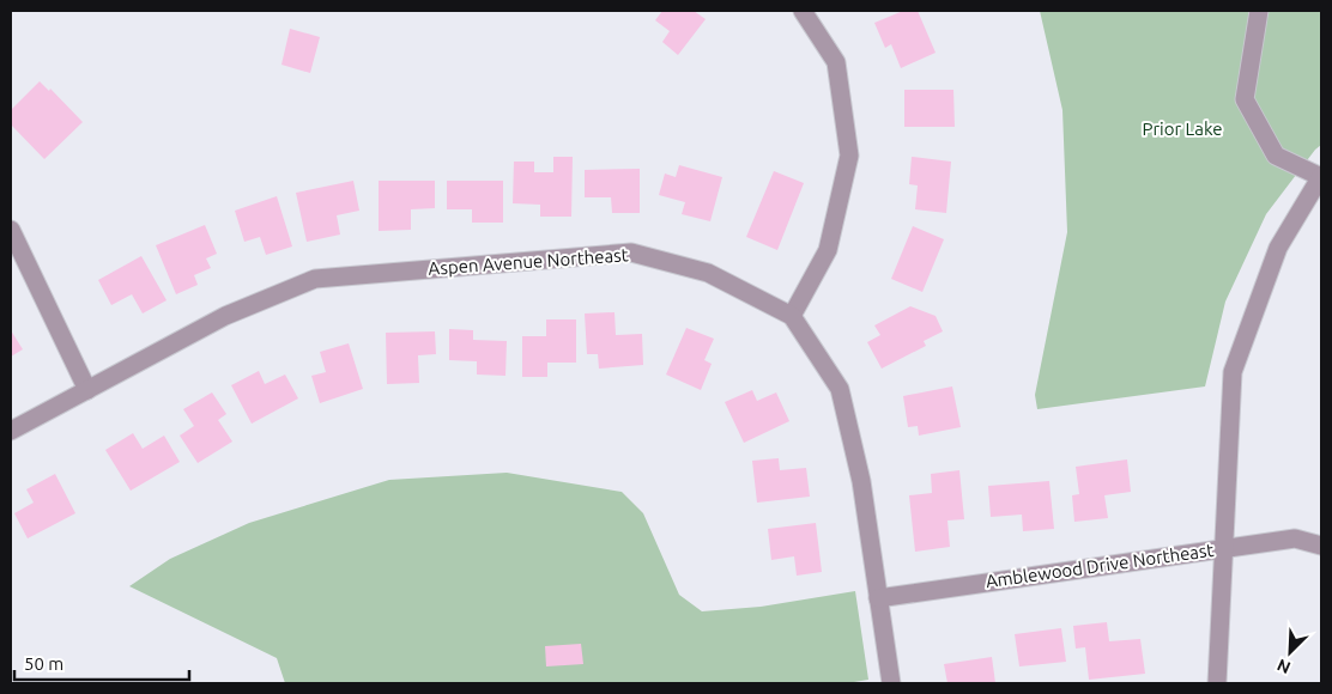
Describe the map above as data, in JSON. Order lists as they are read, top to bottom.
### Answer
{
  "streets": {
    "street": ["Aspen Avenue Northeast", "Amblewood Drive Northeast"]
  },
  "crossings": [
    ["Aspen Avenue Northeast", "Amblewood Drive Northeast"]
  ],
  "parks": ["Prior Lake"],
  "scale_bar": "50 m",
  "north": "bottom left"
}
